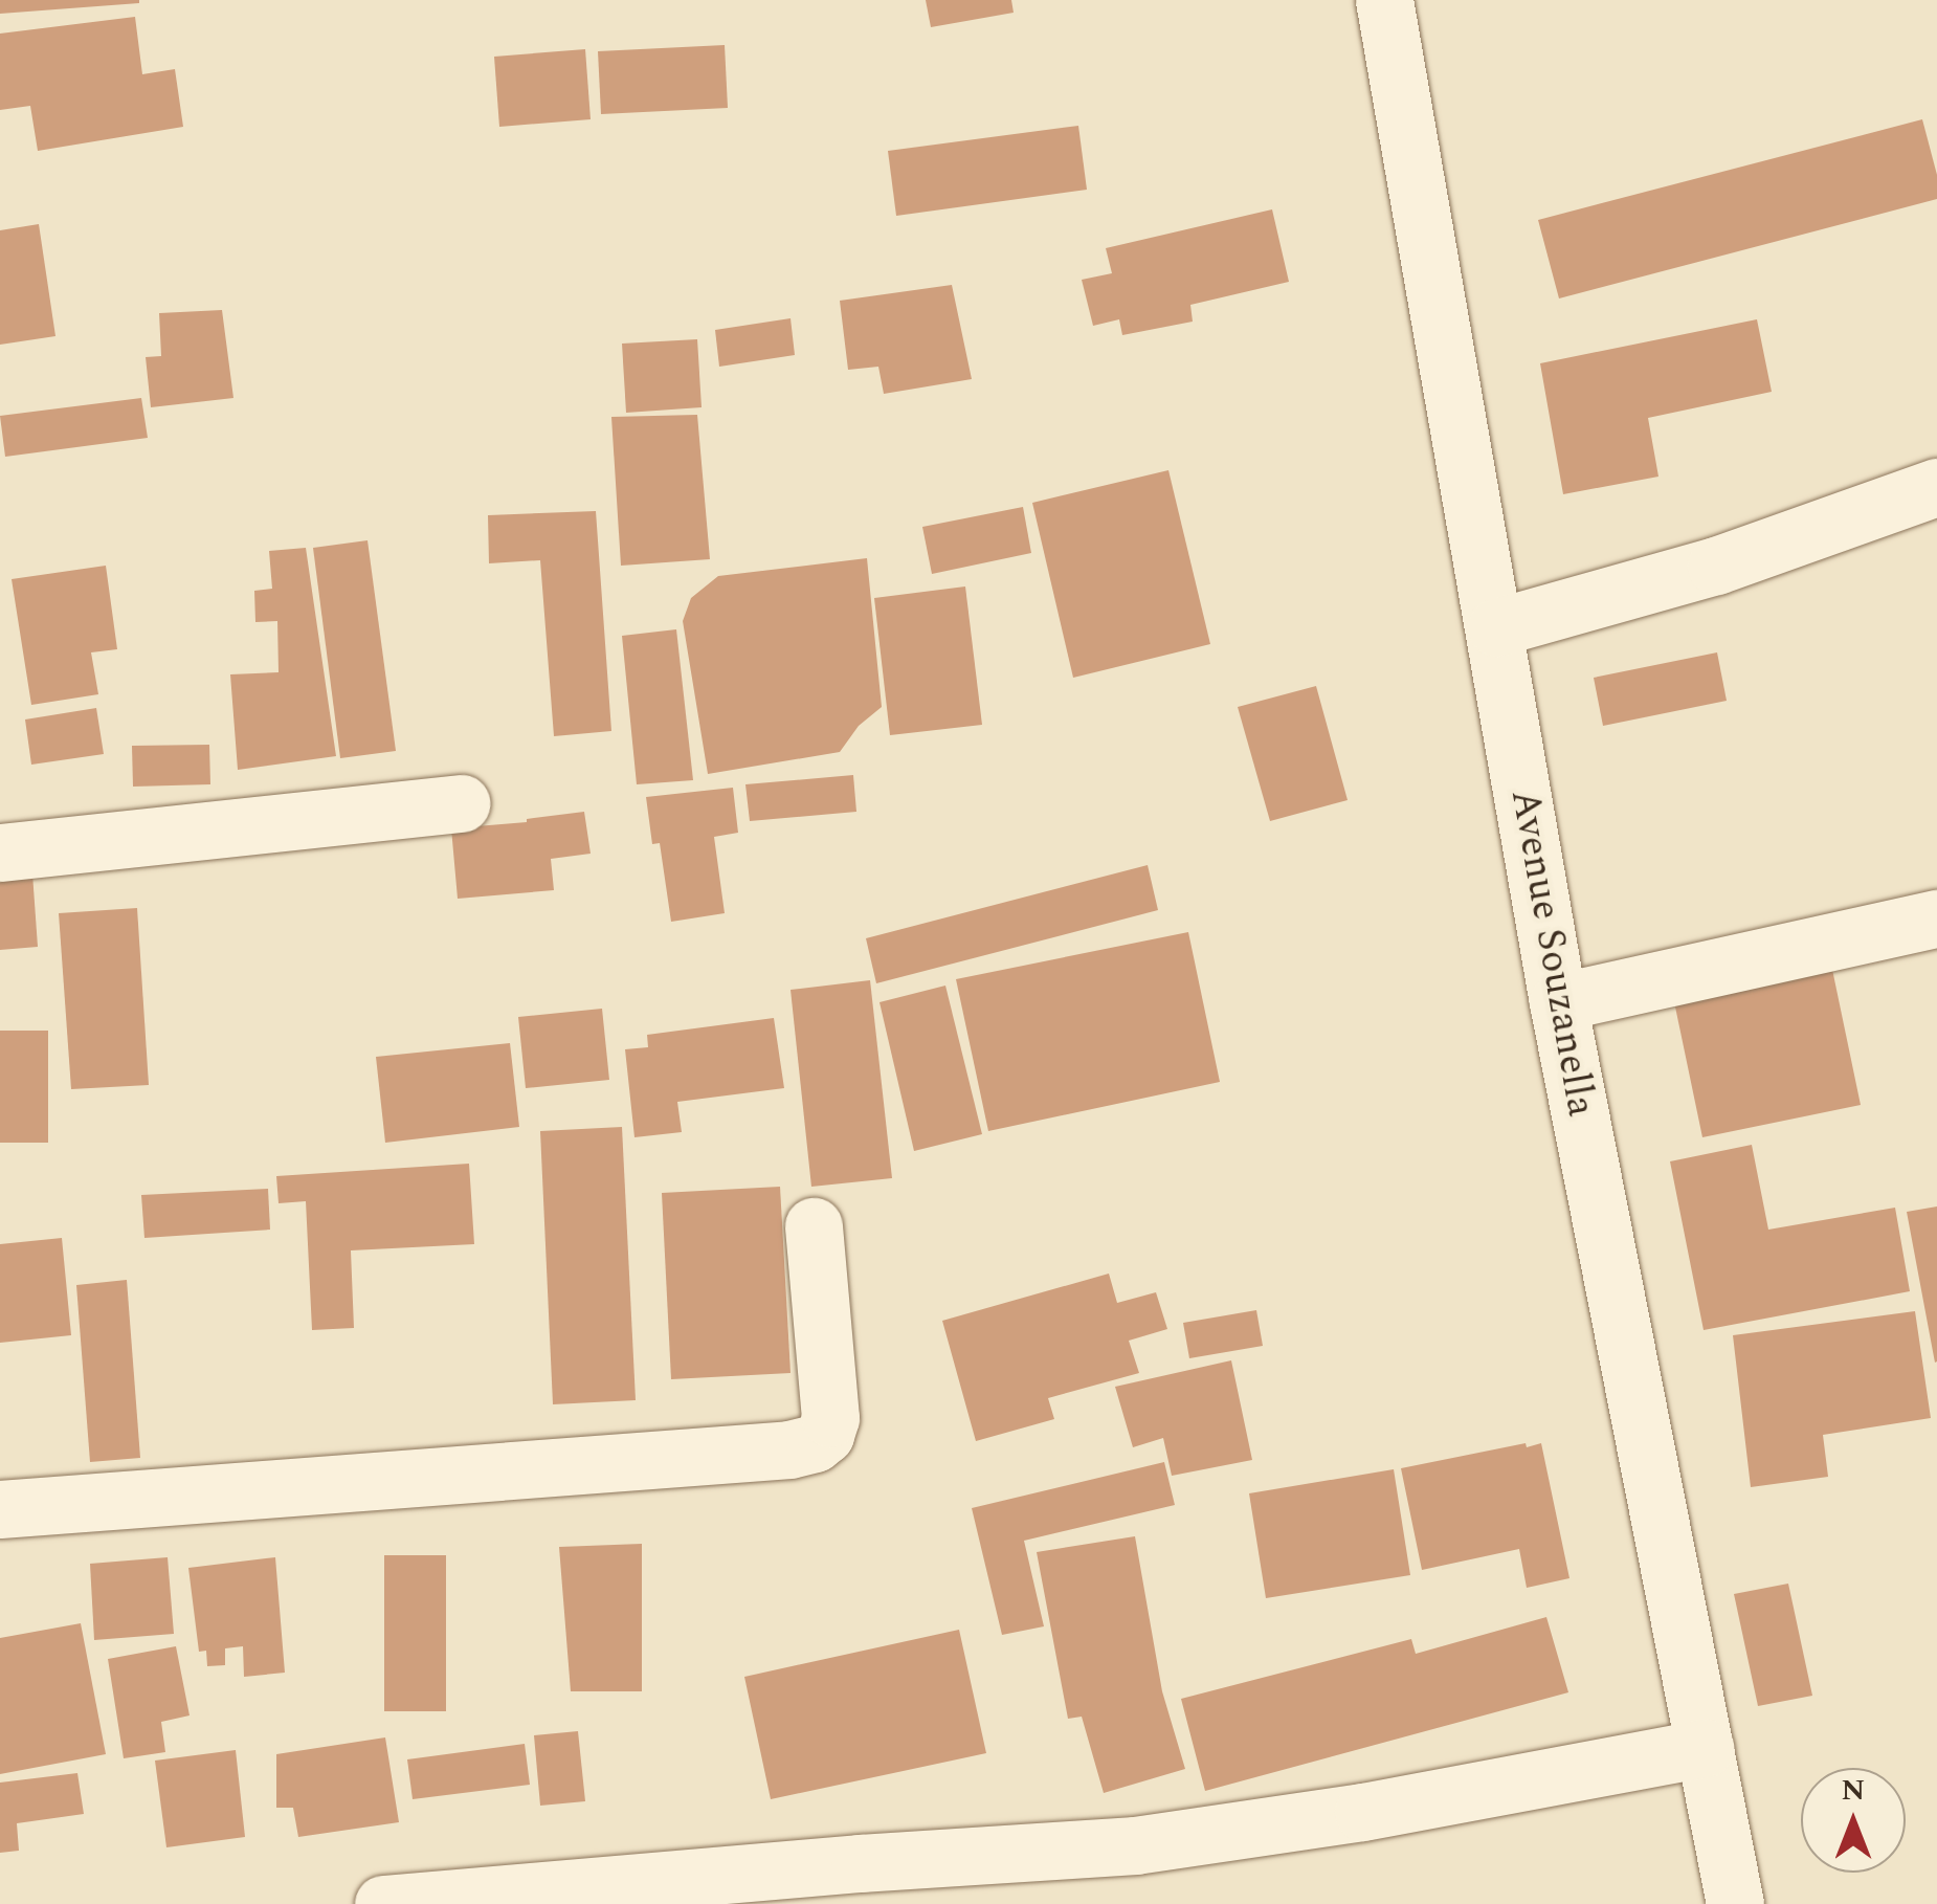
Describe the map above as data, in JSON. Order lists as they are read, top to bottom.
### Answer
{
  "streets": {
    "street": ["Avenue Souzanella"]
  },
  "north": "top"
}
